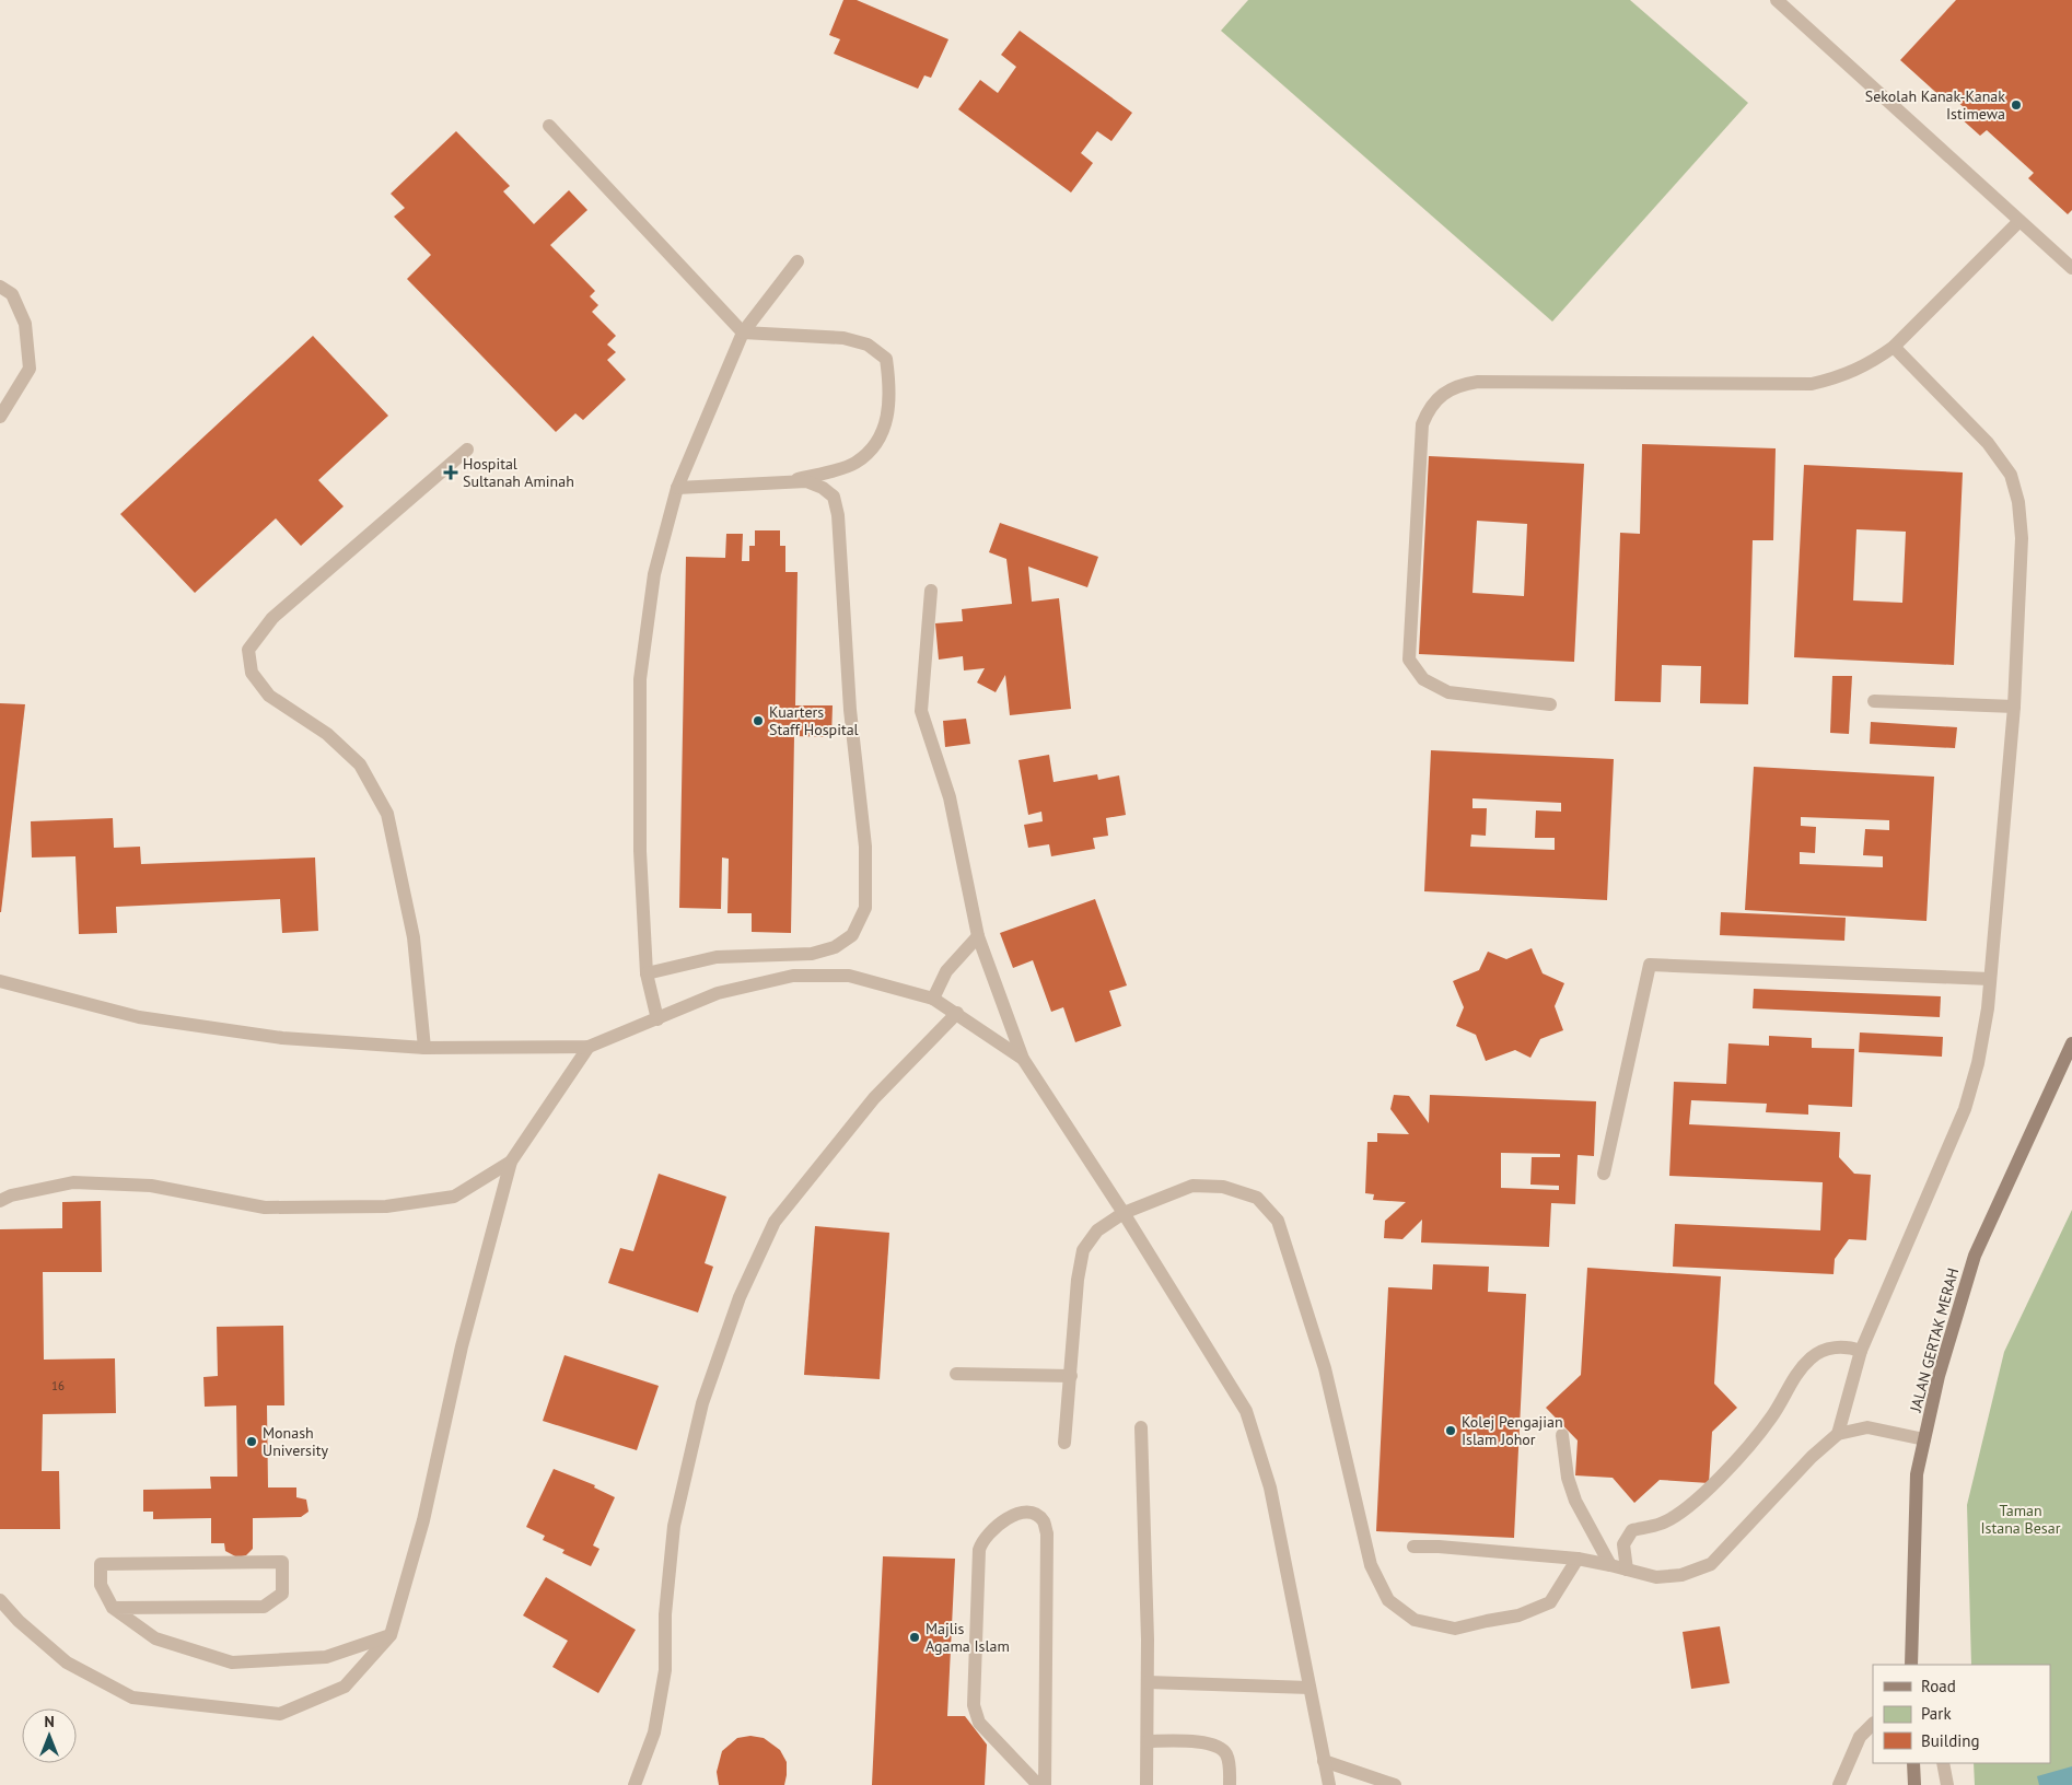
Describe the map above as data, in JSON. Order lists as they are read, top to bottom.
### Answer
{
  "streets": {
    "main road": ["JALAN GERTAK MERAH"]
  },
  "parks": ["Taman Istana Besar"],
  "places": {
    "other": [
      "Sekolah Kanak-Kanak Istimewa",
      "Kuarters Staff Hospital",
      "Kolej Pengajian Islam Johor",
      "Monash University",
      "Majlis Agama Islam"
    ],
    "health": ["Hospital Sultanah Aminah"]
  },
  "house_numbers": ["16"],
  "legend": ["Road", "Park", "Building"],
  "north": "top"
}
